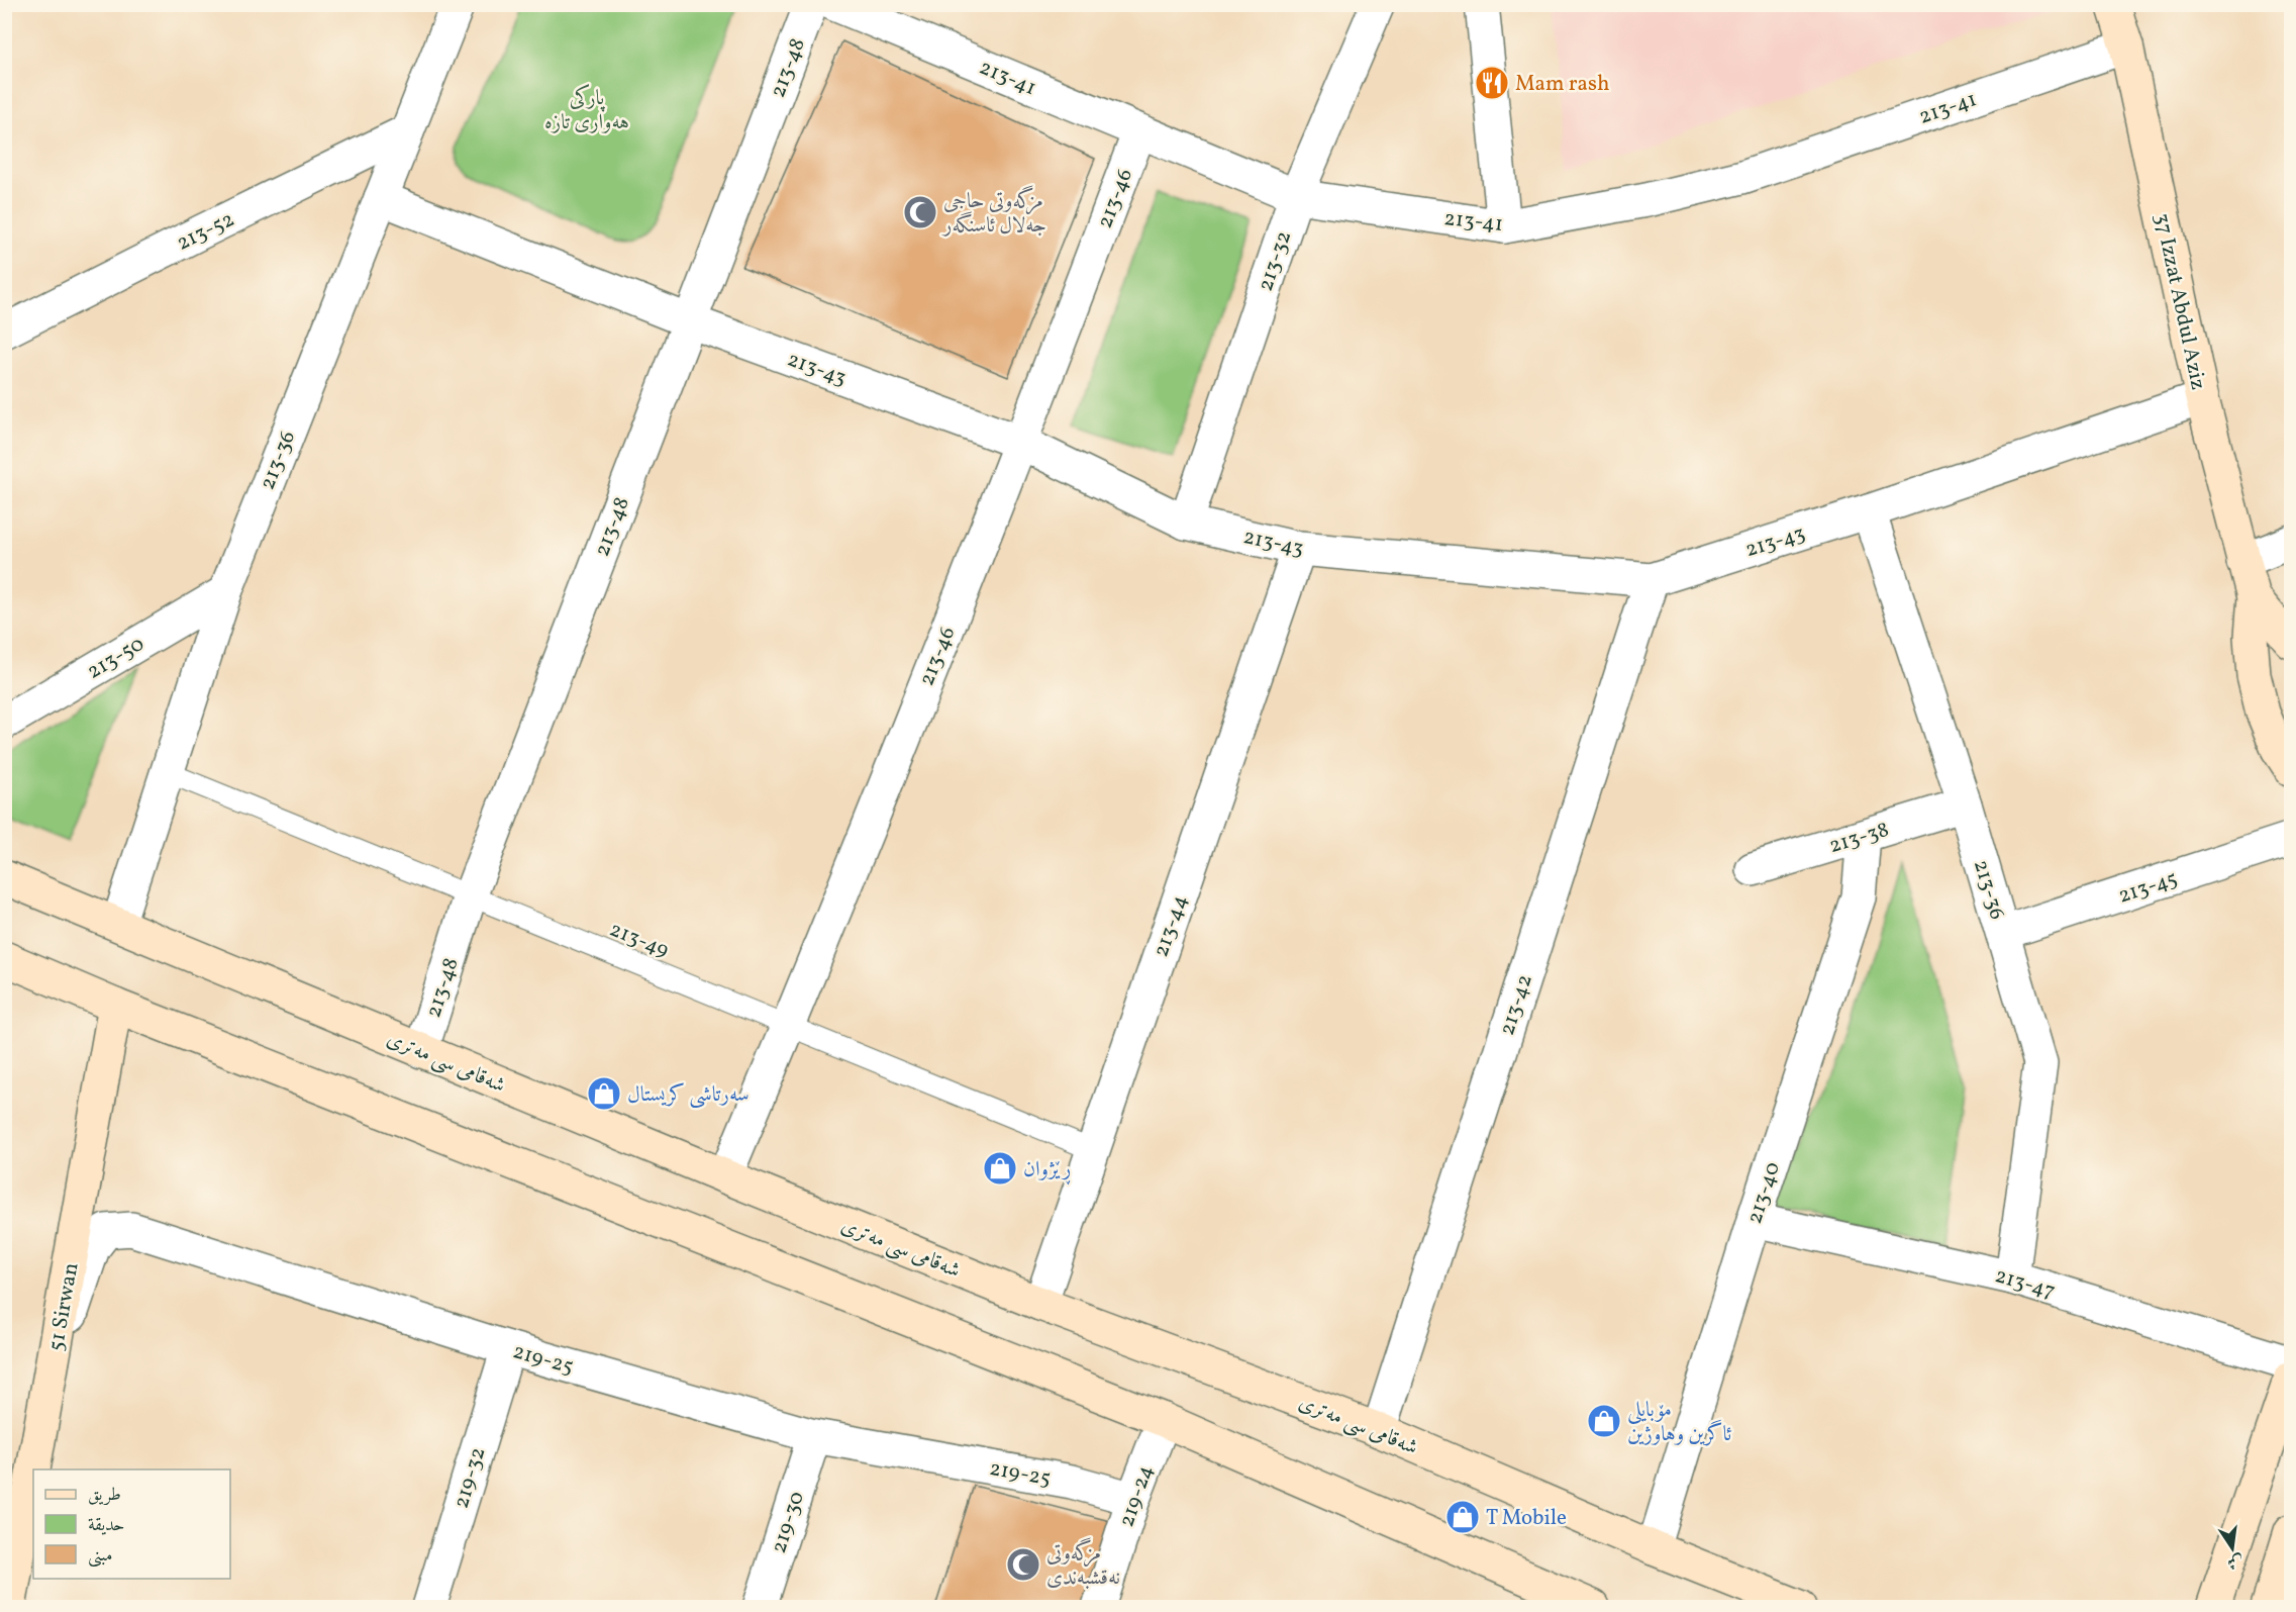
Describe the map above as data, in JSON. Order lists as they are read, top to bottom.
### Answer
{
  "streets": {
    "main road": ["37 Izzat Abdul Aziz", "شەقامی سی مەتری", "51 Sirwan"],
    "street": [
      "213-48",
      "213-41",
      "213-46",
      "213-52",
      "213-32",
      "213-43",
      "213-36",
      "213-50",
      "213-38",
      "213-45",
      "213-44",
      "213-42",
      "213-40",
      "213-47",
      "219-25",
      "219-32",
      "219-24",
      "219-30"
    ],
    "lane": ["213-49"]
  },
  "crossings": [
    ["213-48", "213-43"],
    ["213-48", "213-49"],
    ["213-48", "شەقامی سی مەتری"],
    ["213-41", "213-46"],
    ["213-41", "213-32"],
    ["213-41", "37 Izzat Abdul Aziz"],
    ["213-46", "213-43"],
    ["213-46", "213-49"],
    ["213-46", "شەقامی سی مەتری"],
    ["213-52", "213-36"],
    ["213-32", "213-43"],
    ["37 Izzat Abdul Aziz", "213-43"],
    ["213-43", "213-36"],
    ["213-43", "213-44"],
    ["213-43", "213-42"],
    ["213-36", "213-50"],
    ["213-36", "213-38"],
    ["213-36", "213-45"],
    ["213-36", "213-49"],
    ["213-36", "شەقامی سی مەتری"],
    ["213-36", "213-47"],
    ["213-38", "213-40"],
    ["213-44", "213-49"],
    ["213-44", "شەقامی سی مەتری"],
    ["213-42", "شەقامی سی مەتری"],
    ["شەقامی سی مەتری", "213-40"],
    ["213-40", "213-47"],
    ["51 Sirwan", "219-25"],
    ["219-25", "219-32"],
    ["219-25", "219-24"],
    ["219-25", "219-30"]
  ],
  "parks": ["پارکی هەواری تازە"],
  "places": {
    "restaurant": ["Mam rash"],
    "mosque": ["مزگەوتی حاجی جەلال ئاسنگەر", "مزگەوتی نەقشبەندی"],
    "shop": [
      "سەرتاشی کریستال",
      "ڕێژوان",
      "مۆبایلی ئاگرین وهاوژین",
      "T Mobile"
    ]
  },
  "legend": ["طريق", "حديقة", "مبنى"],
  "north": "bottom"
}
